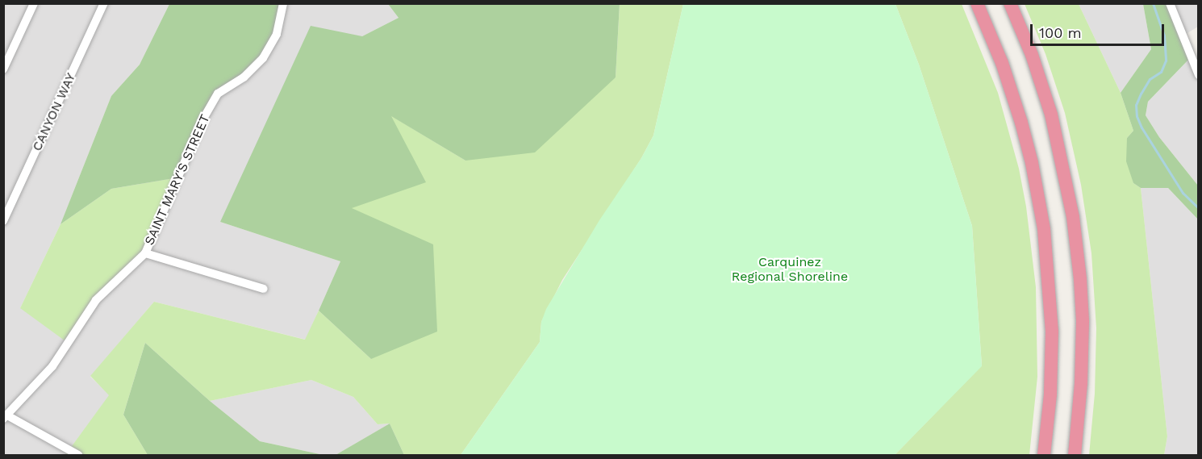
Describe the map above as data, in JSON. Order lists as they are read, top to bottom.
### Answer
{
  "streets": {
    "street": ["CANYON WAY", "SAINT MARY'S STREET"]
  },
  "parks": ["Carquinez Regional Shoreline"],
  "scale_bar": "100 m"
}
